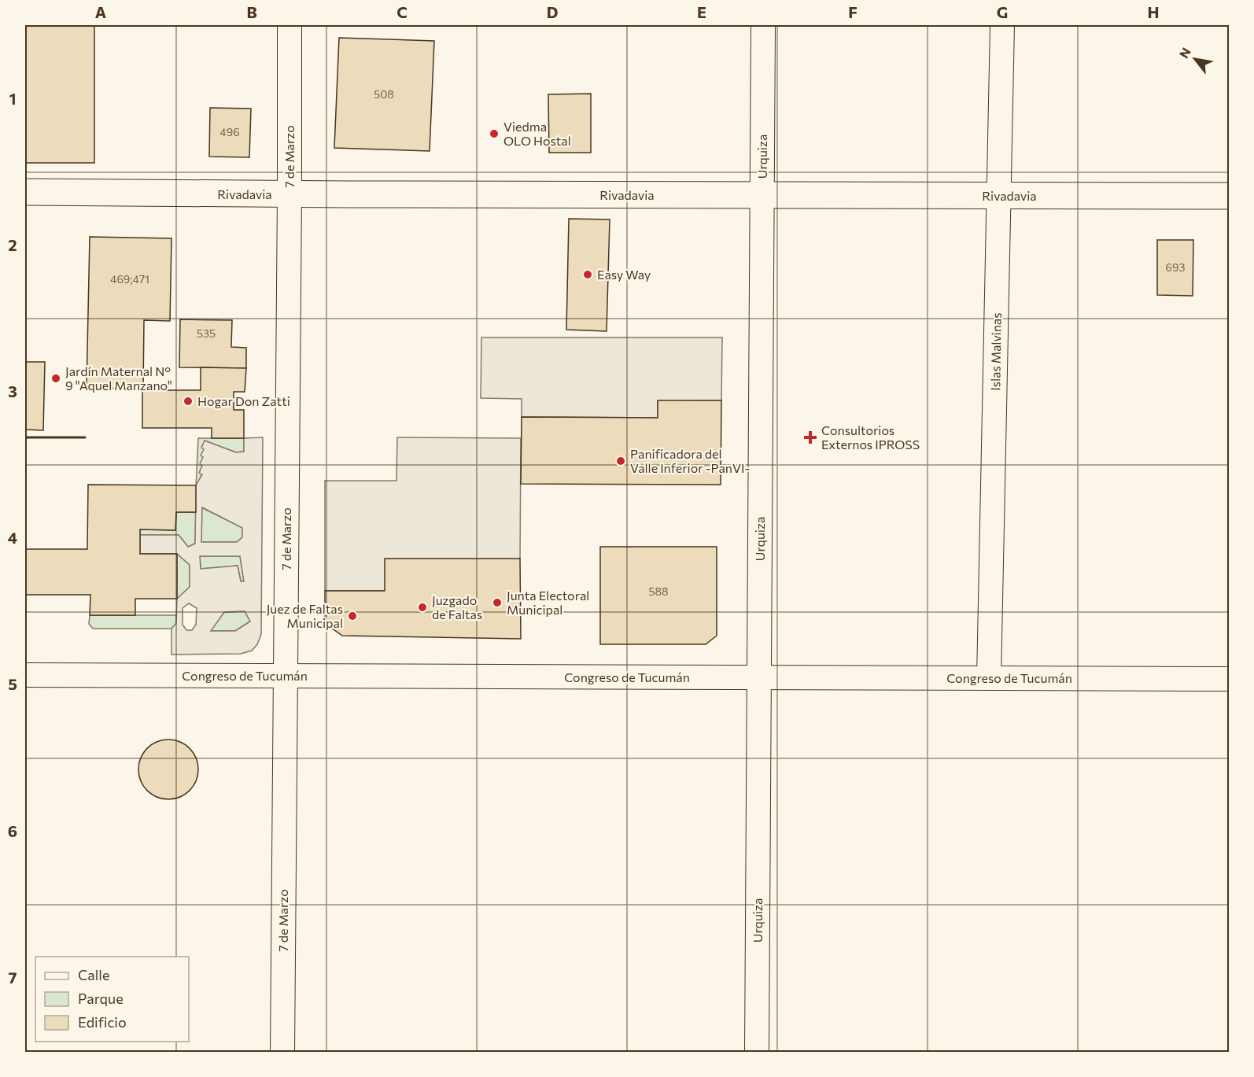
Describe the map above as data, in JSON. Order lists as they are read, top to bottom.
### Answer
{
  "streets": {
    "main road": ["Rivadavia"],
    "street": [
      "7 de Marzo",
      "Urquiza",
      "Islas Malvinas",
      "Congreso de Tucumán"
    ]
  },
  "crossings": [
    ["7 de Marzo", "Rivadavia"],
    ["7 de Marzo", "Congreso de Tucumán"],
    ["Urquiza", "Rivadavia"],
    ["Urquiza", "Congreso de Tucumán"],
    ["Rivadavia", "Islas Malvinas"],
    ["Islas Malvinas", "Congreso de Tucumán"]
  ],
  "places": {
    "other": [
      "Viedma OLO Hostal",
      "Easy Way",
      "Jardín Maternal N° 9 \"Aquel Manzano\"",
      "Hogar Don Zatti",
      "Panificadora del Valle Inferior -PanVI-",
      "Junta Electoral Municipal",
      "Juzgado de Faltas",
      "Juez de Faltas Municipal"
    ],
    "health": ["Consultorios Externos IPROSS"]
  },
  "house_numbers": [
    "508",
    "496",
    "693",
    "469;471",
    "535",
    "588"
  ],
  "legend": ["Calle", "Parque", "Edificio"],
  "north": "top left",
  "grid": {
    "columns": [
      "A",
      "B",
      "C",
      "D",
      "E",
      "F",
      "G",
      "H"
    ],
    "rows": [
      "1",
      "2",
      "3",
      "4",
      "5",
      "6",
      "7"
    ]
  }
}
